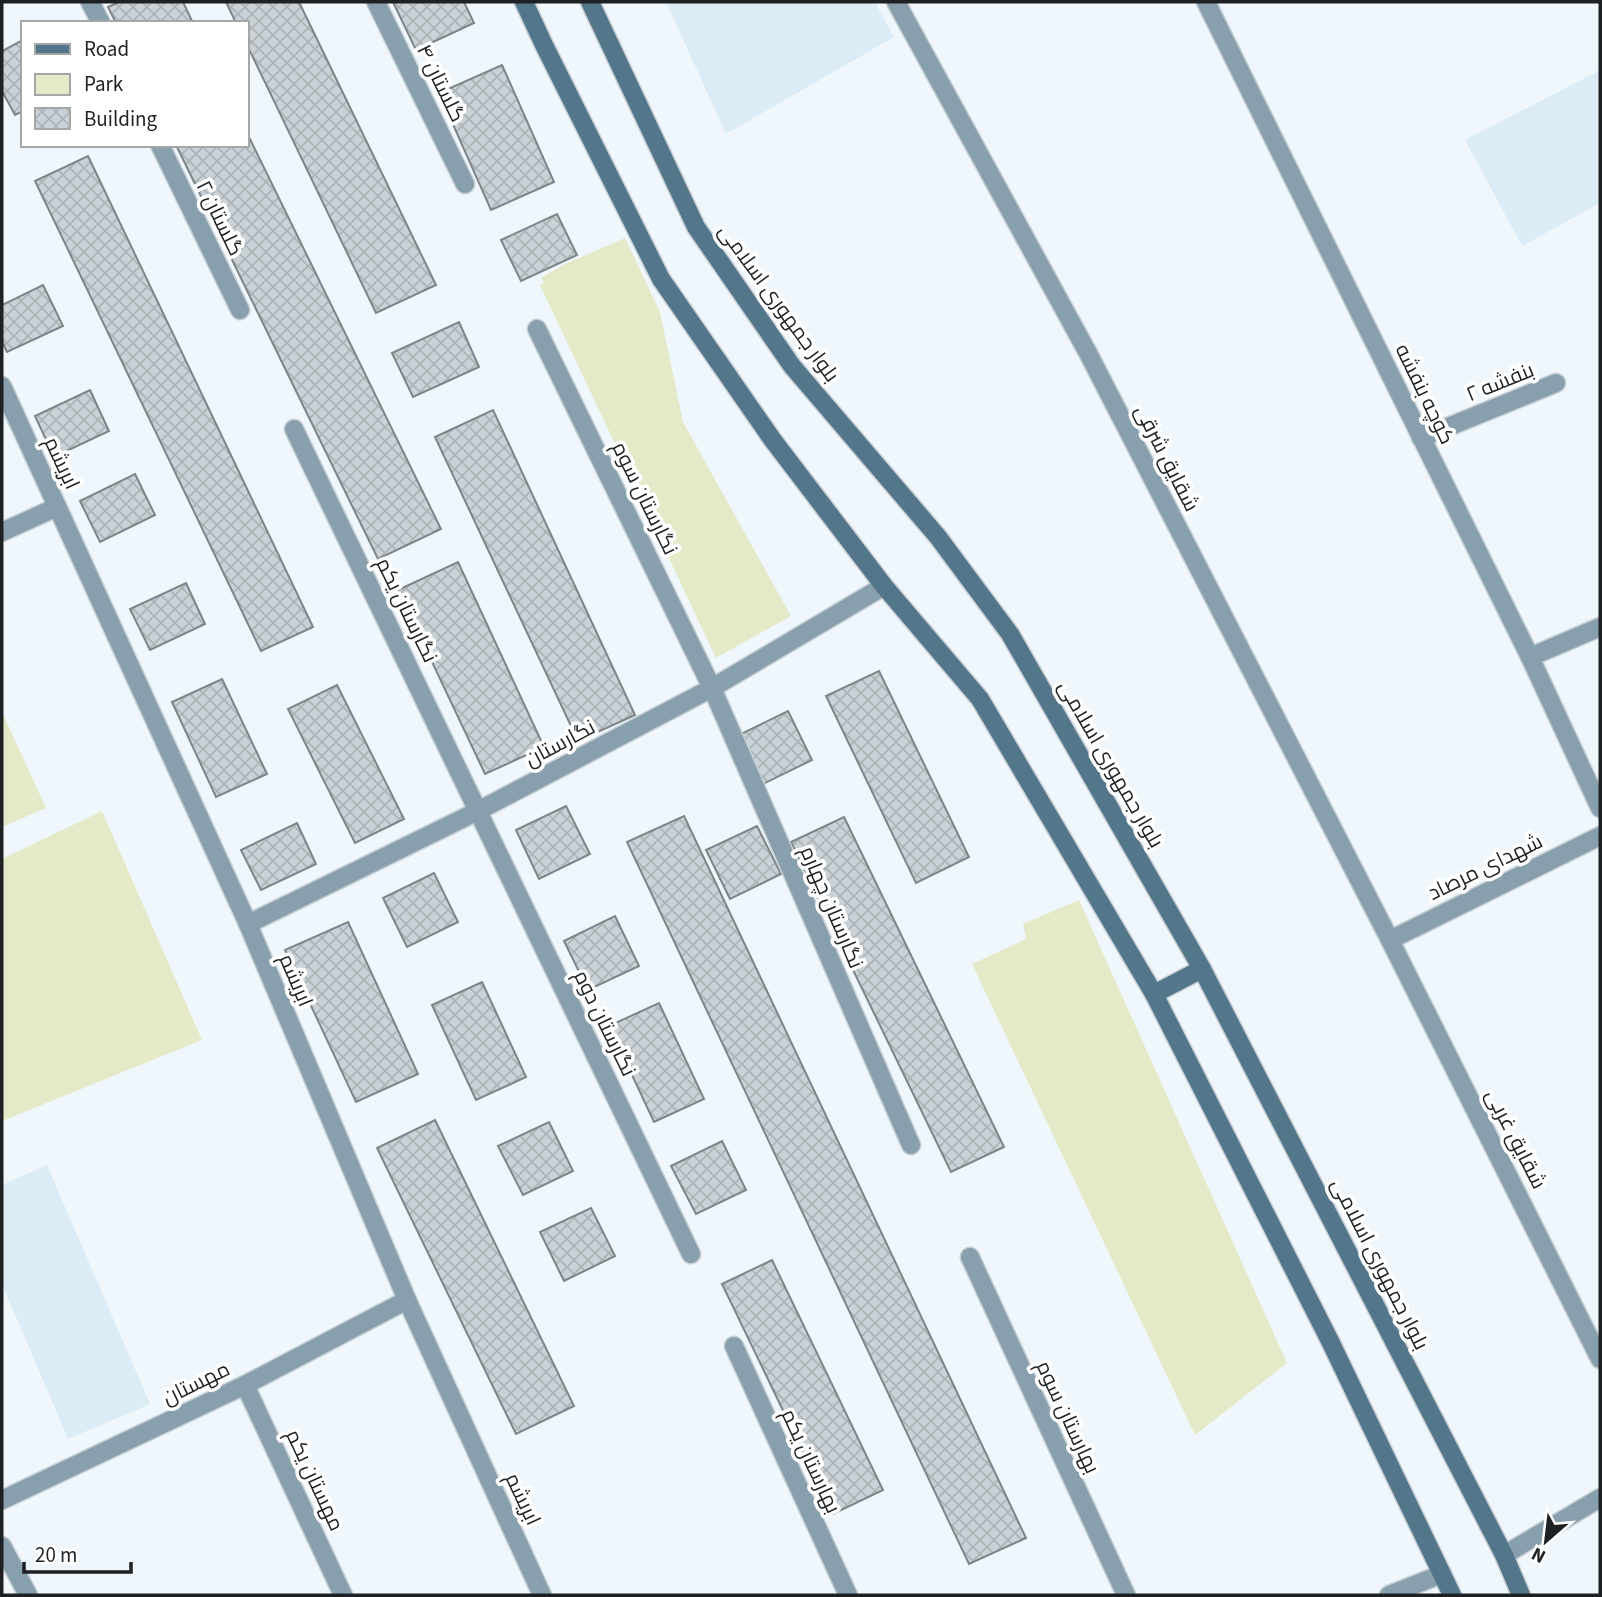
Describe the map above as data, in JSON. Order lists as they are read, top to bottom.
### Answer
{
  "streets": {
    "main road": ["بلوار جمهوری اسلامی"],
    "street": [
      "گلستان ۴",
      "گلستان ۲",
      "بنفشه ۲",
      "کوچه بنفشه",
      "شقایق شرقی",
      "ابریشم",
      "نگارستان سوم",
      "نگارستان یکم",
      "نگارستان",
      "شهدای مرصاد",
      "نگارستان چهارم",
      "نگارستان دوم",
      "شقایق غربی",
      "مهستان",
      "بهارستان سوم",
      "بهارستان یکم",
      "مهستان یکم"
    ]
  },
  "crossings": [
    ["بنفشه ۲", "کوچه بنفشه"],
    ["شقایق شرقی", "شهدای مرصاد"],
    ["شقایق شرقی", "شقایق غربی"],
    ["ابریشم", "نگارستان"],
    ["ابریشم", "مهستان"],
    ["نگارستان سوم", "نگارستان"],
    ["نگارستان سوم", "نگارستان چهارم"],
    ["نگارستان یکم", "نگارستان"],
    ["نگارستان یکم", "نگارستان دوم"],
    ["نگارستان", "نگارستان چهارم"],
    ["نگارستان", "نگارستان دوم"],
    ["شهدای مرصاد", "شقایق غربی"],
    ["مهستان", "مهستان یکم"]
  ],
  "legend": ["Road", "Park", "Building"],
  "scale_bar": "20 m",
  "north": "bottom left"
}
